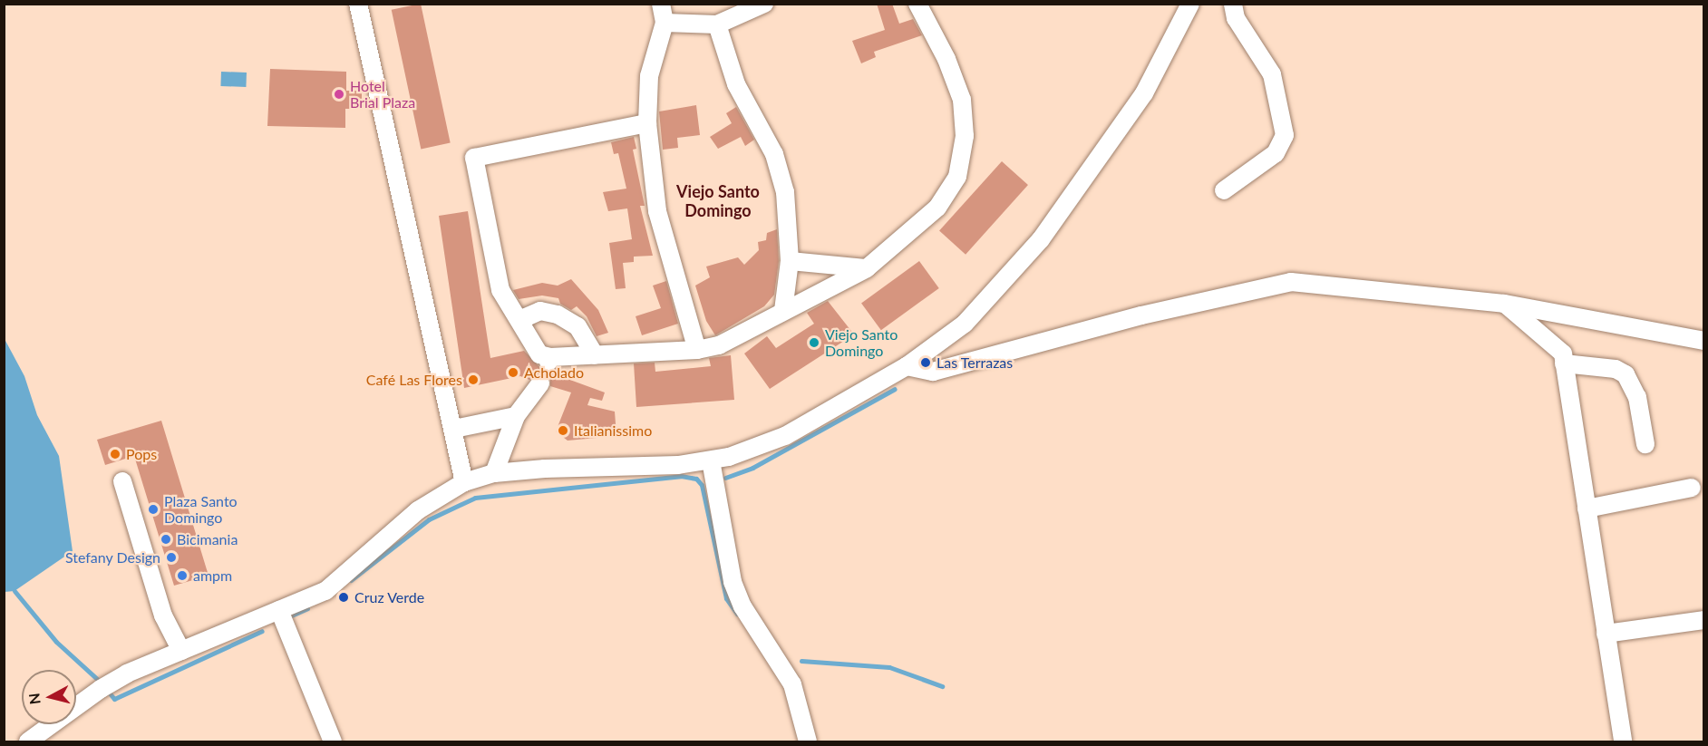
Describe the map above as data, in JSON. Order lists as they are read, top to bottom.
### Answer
{
  "districts": ["Viejo Santo Domingo"],
  "places": [
    "Hotel Brial Plaza",
    "Viejo Santo Domingo",
    "Las Terrazas",
    "Acholado",
    "Café Las Flores",
    "Italianissimo",
    "Pops",
    "Plaza Santo Domingo",
    "Bicimania",
    "Stefany Design",
    "ampm",
    "Cruz Verde"
  ],
  "north": "left"
}
